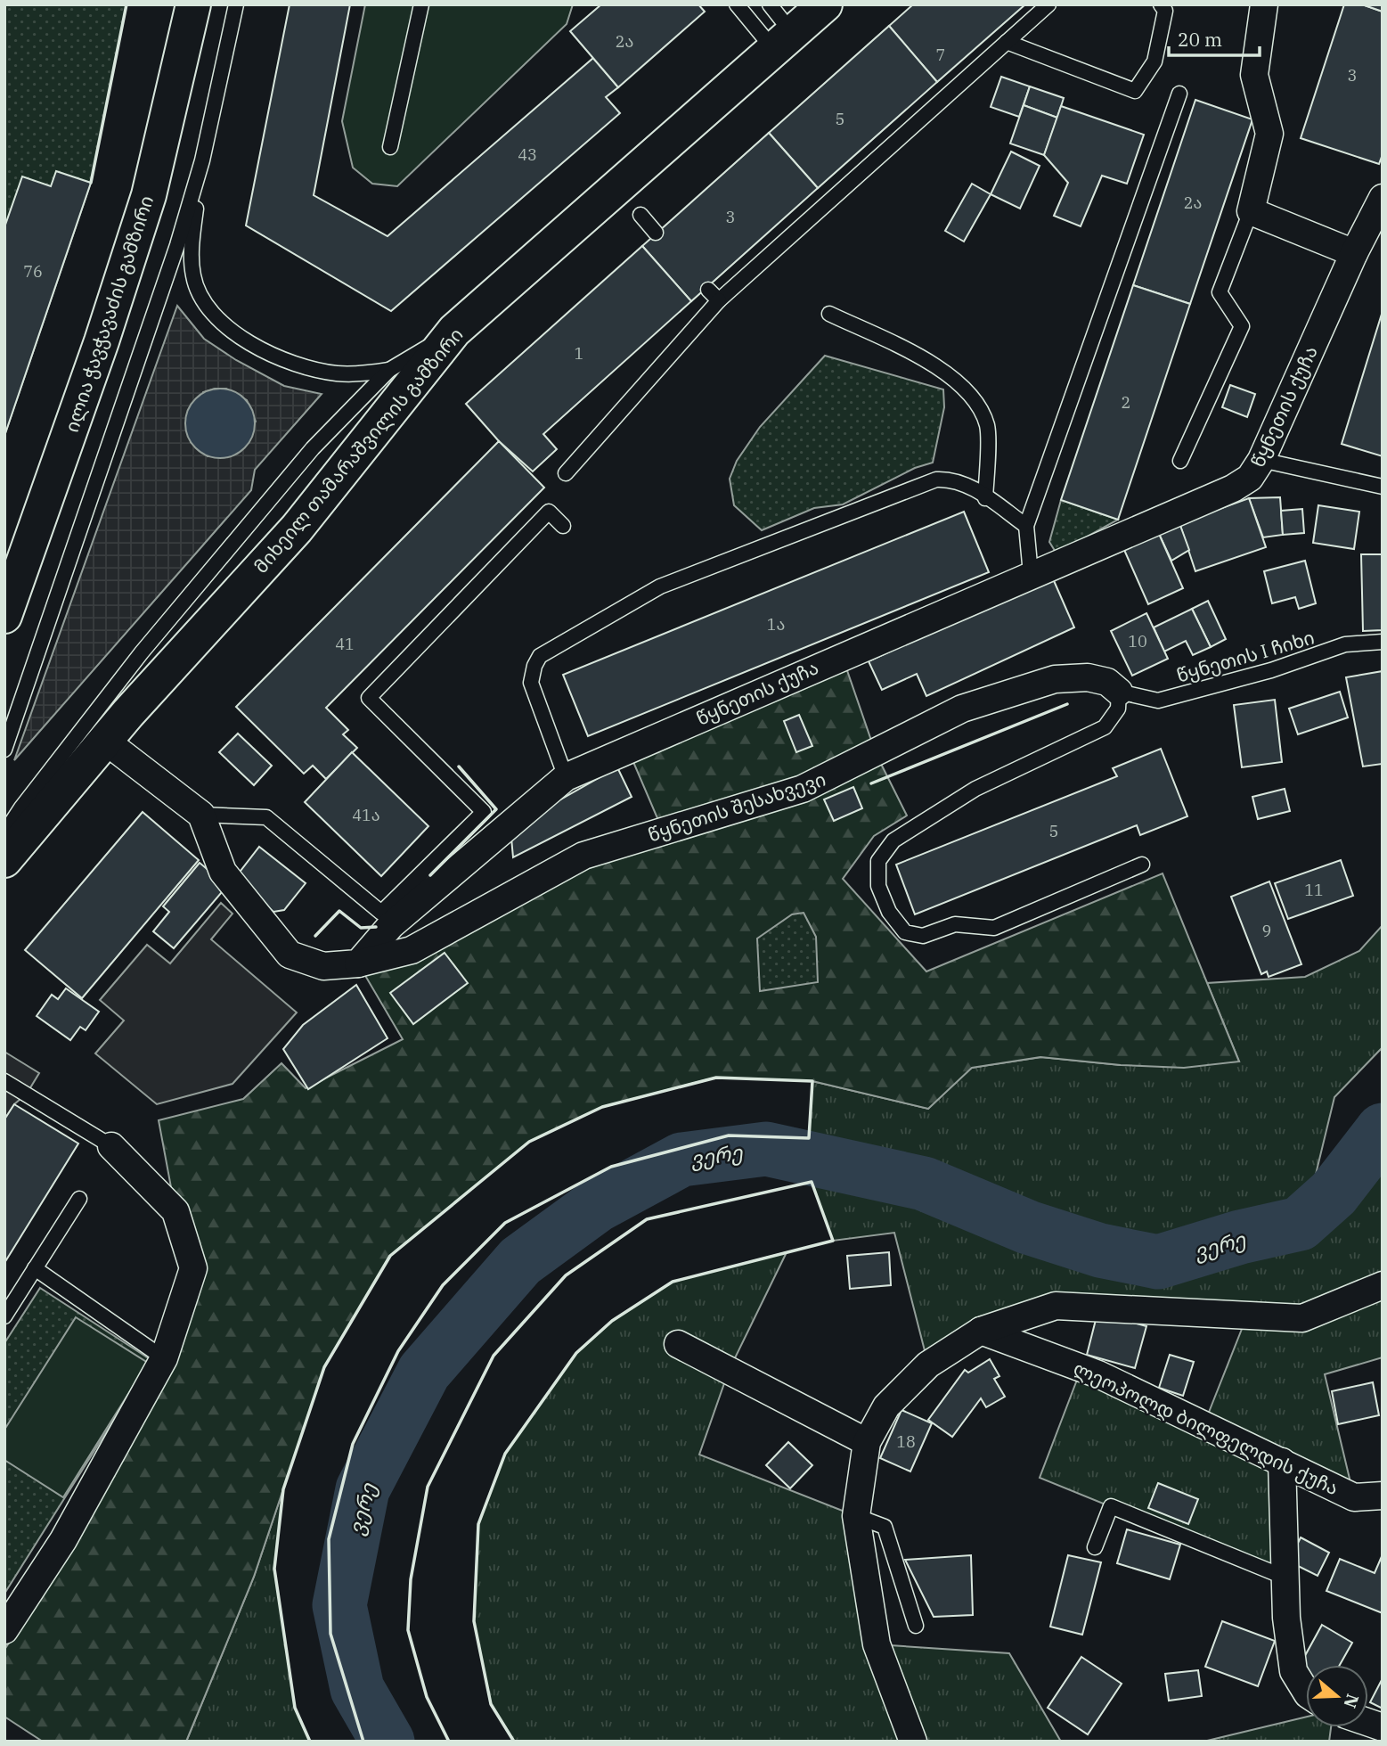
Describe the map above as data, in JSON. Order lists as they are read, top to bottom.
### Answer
{
  "streets": {
    "main road": ["ილია ჭავჭავაძის გამზირი", "მიხეილ თამარაშვილის გამზირი"],
    "street": ["წყნეთის ქუჩა", "წყნეთის შესახვევი", "ლეოპოლდ ბილფელდის ქუჩა"],
    "lane": ["წყნეთის I ჩიხი"]
  },
  "crossings": [
    ["წყნეთის ქუჩა", "წყნეთის შესახვევი"],
    ["წყნეთის I ჩიხი", "წყნეთის შესახვევი"]
  ],
  "water": ["ვერე"],
  "house_numbers": [
    "2ა",
    "7",
    "3",
    "5",
    "43",
    "2ა",
    "3",
    "76",
    "1",
    "2",
    "1ა",
    "10",
    "41",
    "41ა",
    "5",
    "11",
    "9",
    "18"
  ],
  "scale_bar": "20 m",
  "north": "right"
}
